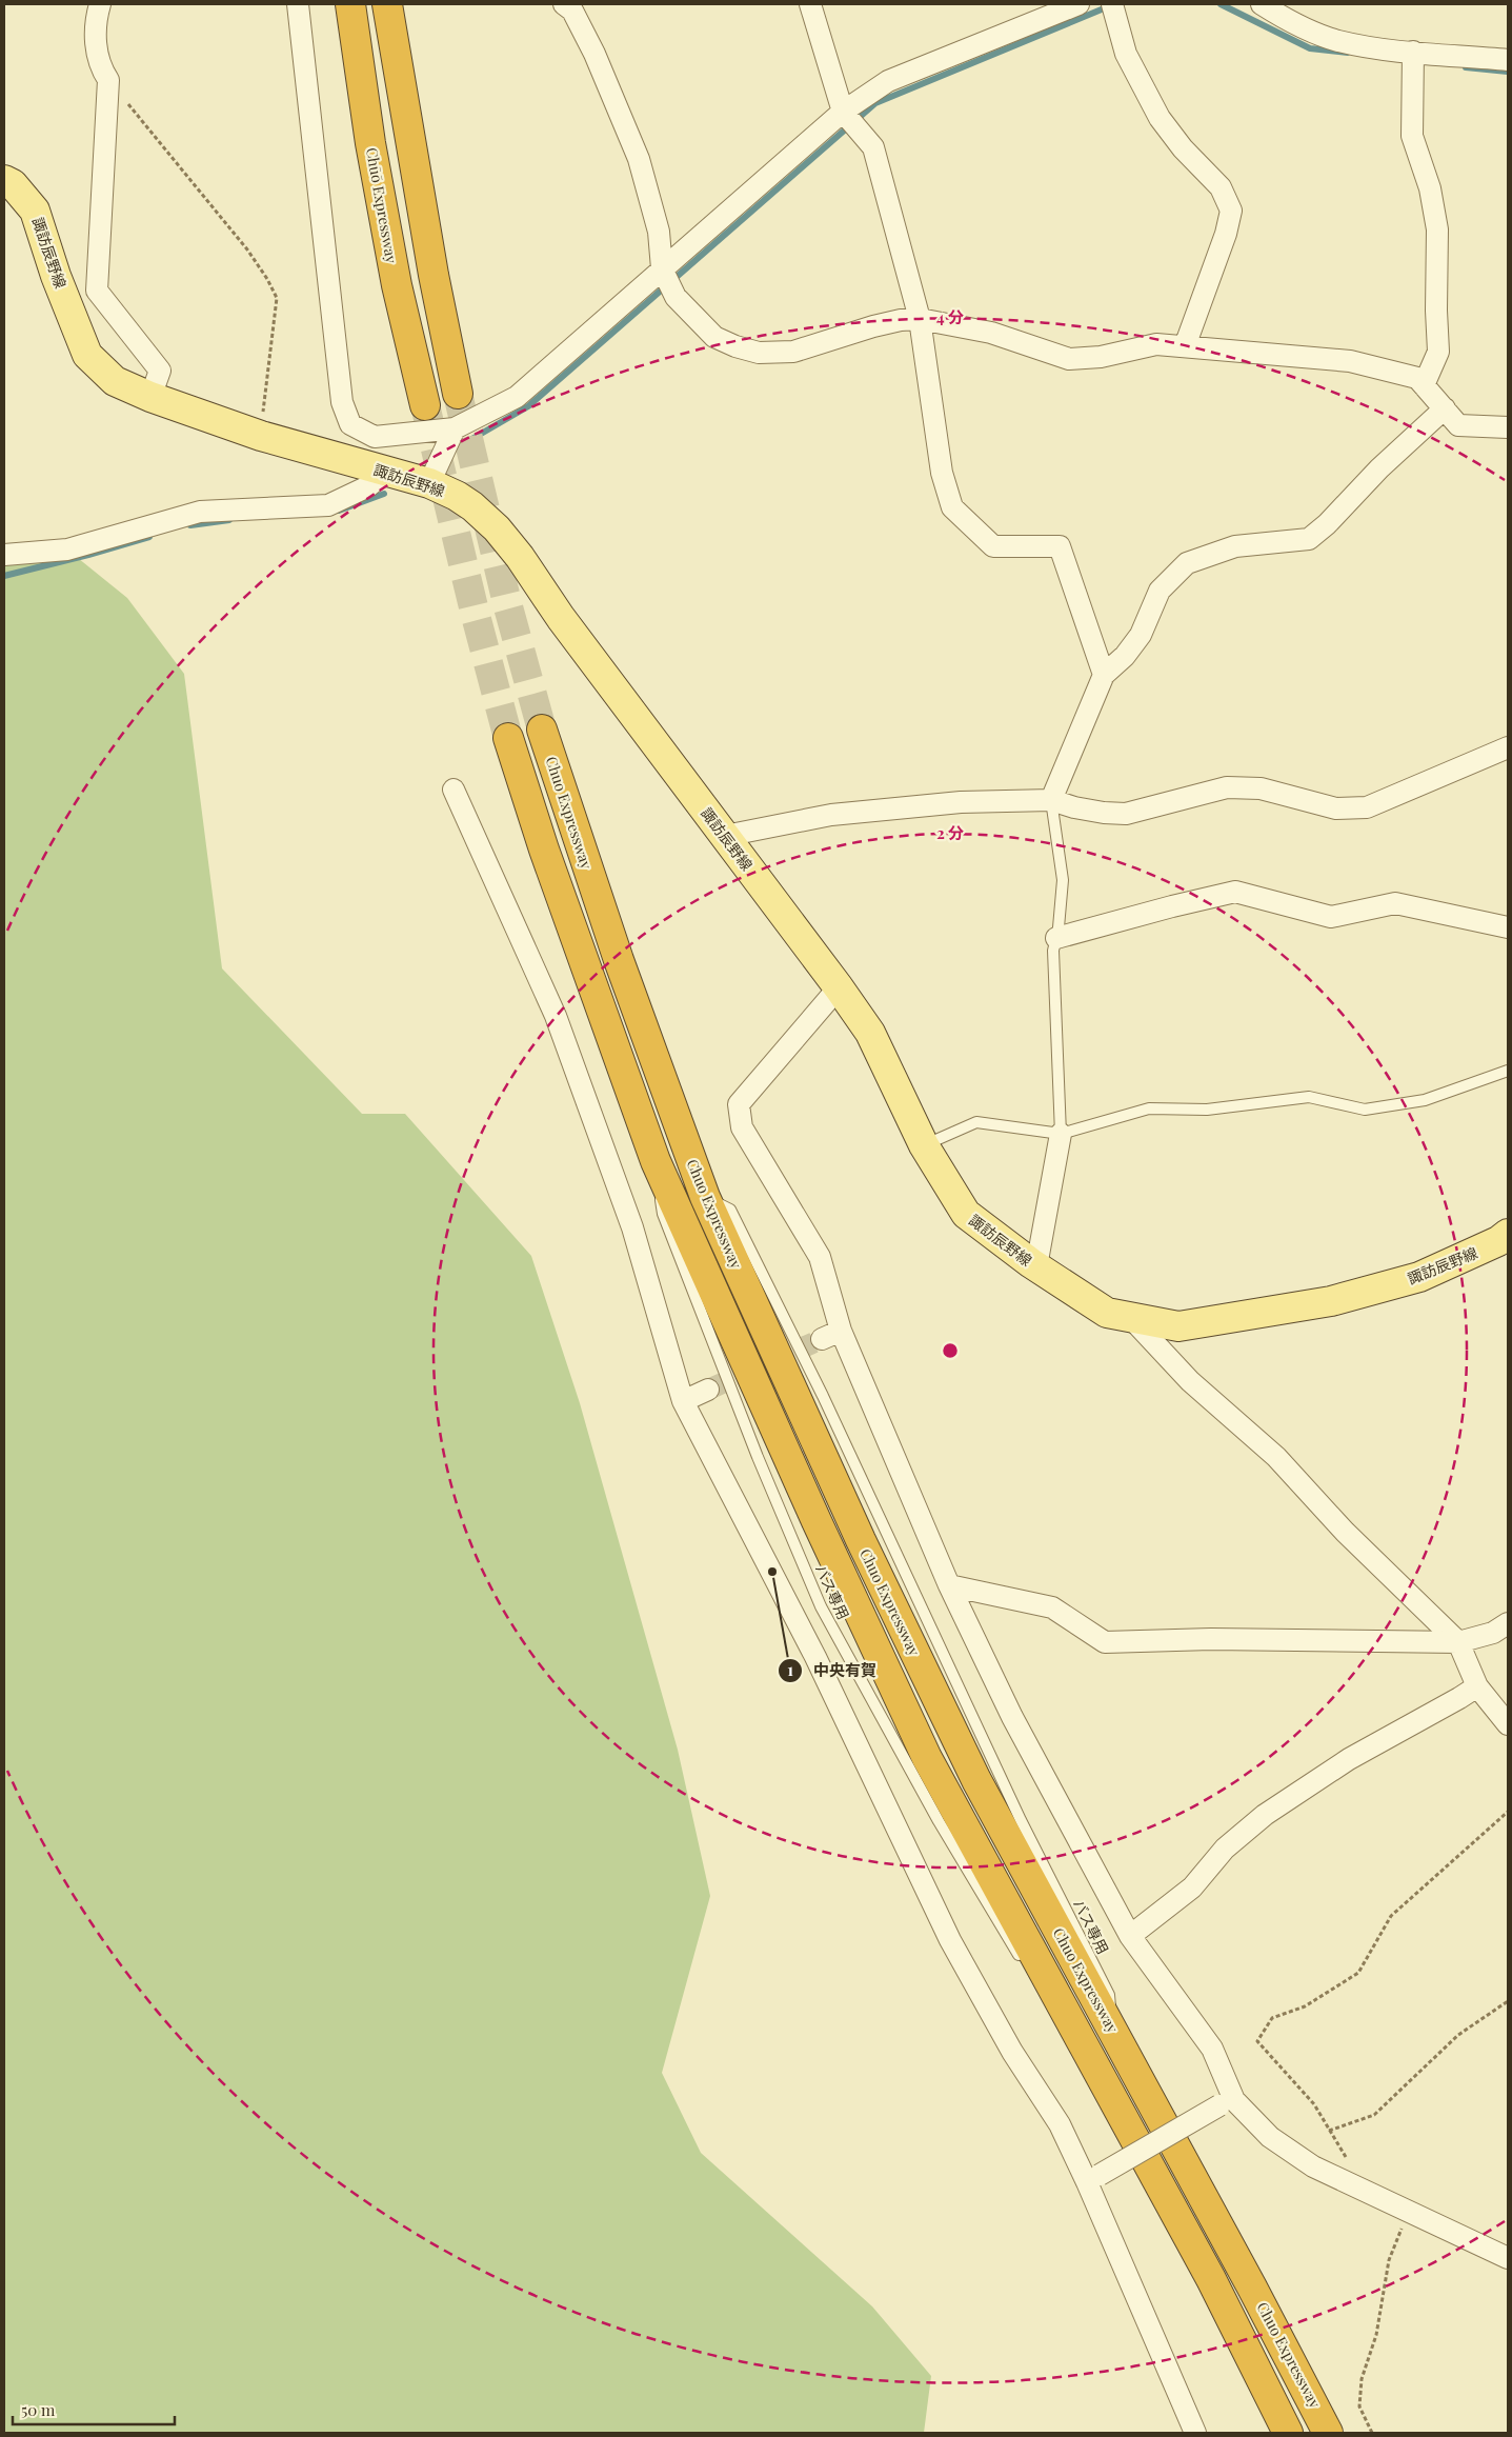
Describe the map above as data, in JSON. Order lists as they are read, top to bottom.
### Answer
{
  "streets": {
    "highway": ["Chūō Expressway", "Chuo Expressway"],
    "main road": ["諏訪辰野線"],
    "lane": ["バス専用"]
  },
  "places": ["中央有賀"],
  "scale_bar": "50 m",
  "rings": ["4 分", "2 分"]
}
